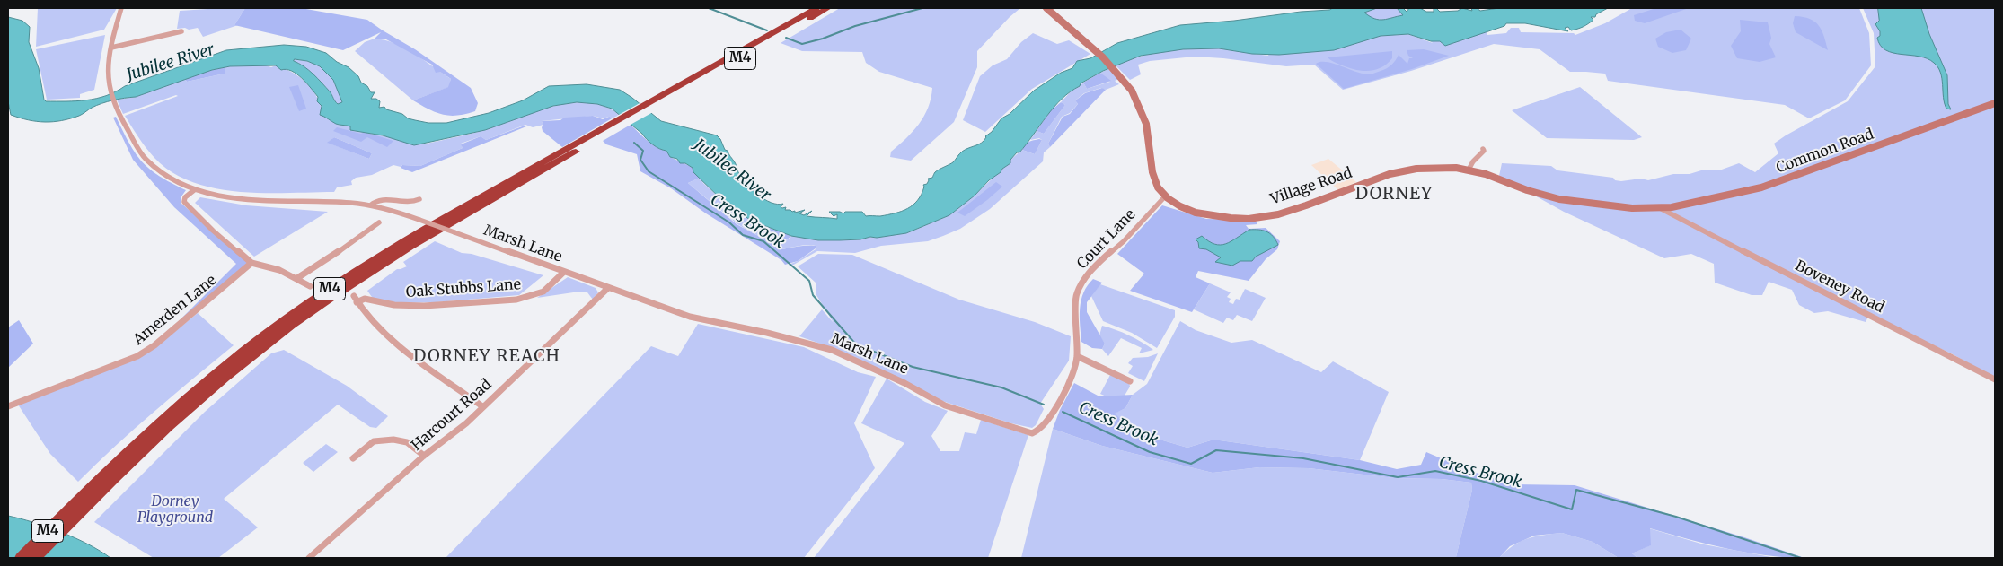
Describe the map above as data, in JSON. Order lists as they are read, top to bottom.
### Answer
{
  "streets": {
    "highway": ["M4"],
    "main road": ["Common Road", "Village Road"],
    "street": [
      "Court Lane",
      "Marsh Lane",
      "Boveney Road",
      "Oak Stubbs Lane",
      "Amerden Lane",
      "Harcourt Road"
    ]
  },
  "crossings": [
    ["Common Road", "Village Road"],
    ["Common Road", "Boveney Road"],
    ["Village Road", "Court Lane"],
    ["Village Road", "Boveney Road"],
    ["Court Lane", "Marsh Lane"],
    ["Marsh Lane", "Oak Stubbs Lane"],
    ["Marsh Lane", "Harcourt Road"],
    ["Oak Stubbs Lane", "Harcourt Road"]
  ],
  "districts": ["DORNEY", "DORNEY REACH"],
  "water": ["Jubilee River", "Cress Brook"],
  "parks": ["Dorney Playground"]
}
